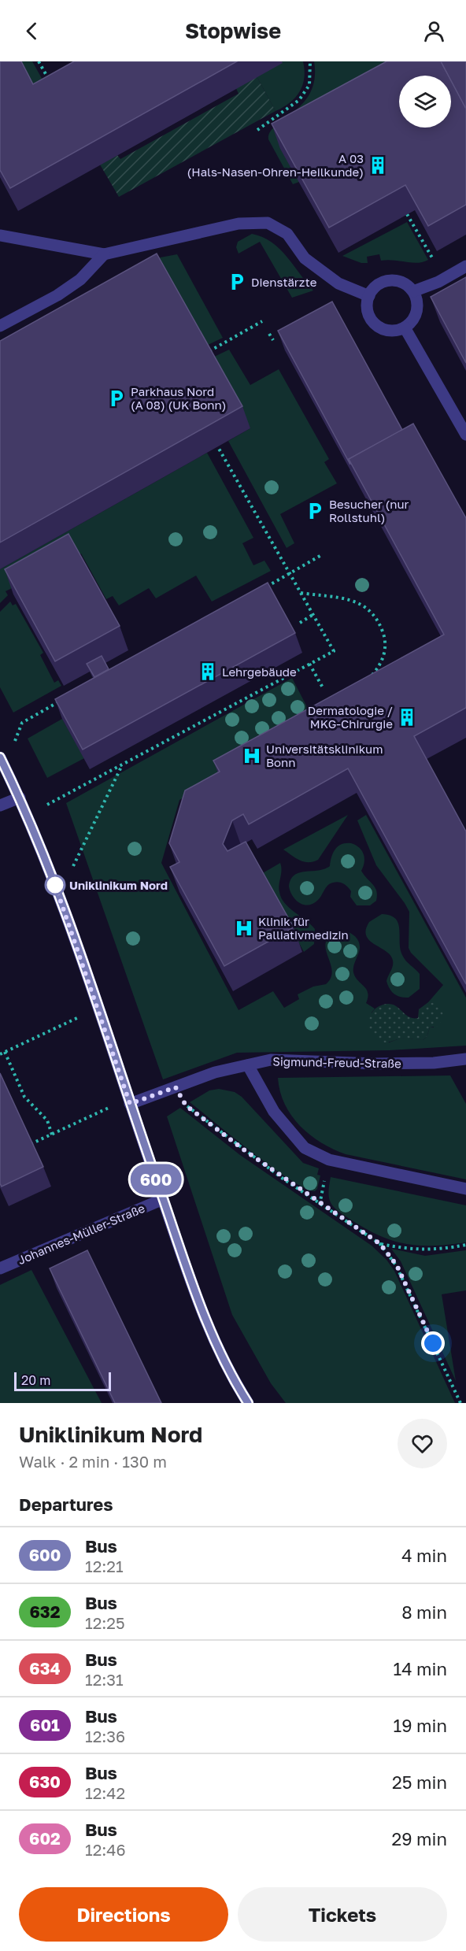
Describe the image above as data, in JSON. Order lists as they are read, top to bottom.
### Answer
{
  "streets": {
    "street": ["Sigmund-Freud-Straße", "Johannes-Müller-Straße"]
  },
  "places": {
    "building": ["A 03 (Hals-Nasen-Ohren-Heilkunde)", "Lehrgebäude", "Dermatologie / MKG-Chirurgie"],
    "parking": ["Dienstärzte", "Parkhaus Nord (A 08) (UK Bonn)", "Besucher (nur Rollstuhl)"],
    "hospital": ["Universitätsklinikum Bonn", "Klinik für Palliativmedizin"],
    "other": ["Uniklinikum Nord"]
  },
  "lines": ["bus line 600"],
  "scale_bar": "20 m",
  "page": {
    "header": "Stopwise",
    "on_map": "600",
    "scale": "20 m",
    "heading": [
      ["Uniklinikum Nord", "Walk · 2 min · 130 m"],
      "Departures"
    ],
    "list": [
      {
        "mark": "600",
        "name": "Bus",
        "note": "12:21",
        "value": "4 min"
      },
      {
        "mark": "632",
        "name": "Bus",
        "note": "12:25",
        "value": "8 min"
      },
      {
        "mark": "634",
        "name": "Bus",
        "note": "12:31",
        "value": "14 min"
      },
      {
        "mark": "601",
        "name": "Bus",
        "note": "12:36",
        "value": "19 min"
      },
      {
        "mark": "630",
        "name": "Bus",
        "note": "12:42",
        "value": "25 min"
      },
      {
        "mark": "602",
        "name": "Bus",
        "note": "12:46",
        "value": "29 min"
      }
    ],
    "buttons": ["Directions", "Tickets"]
  }
}
